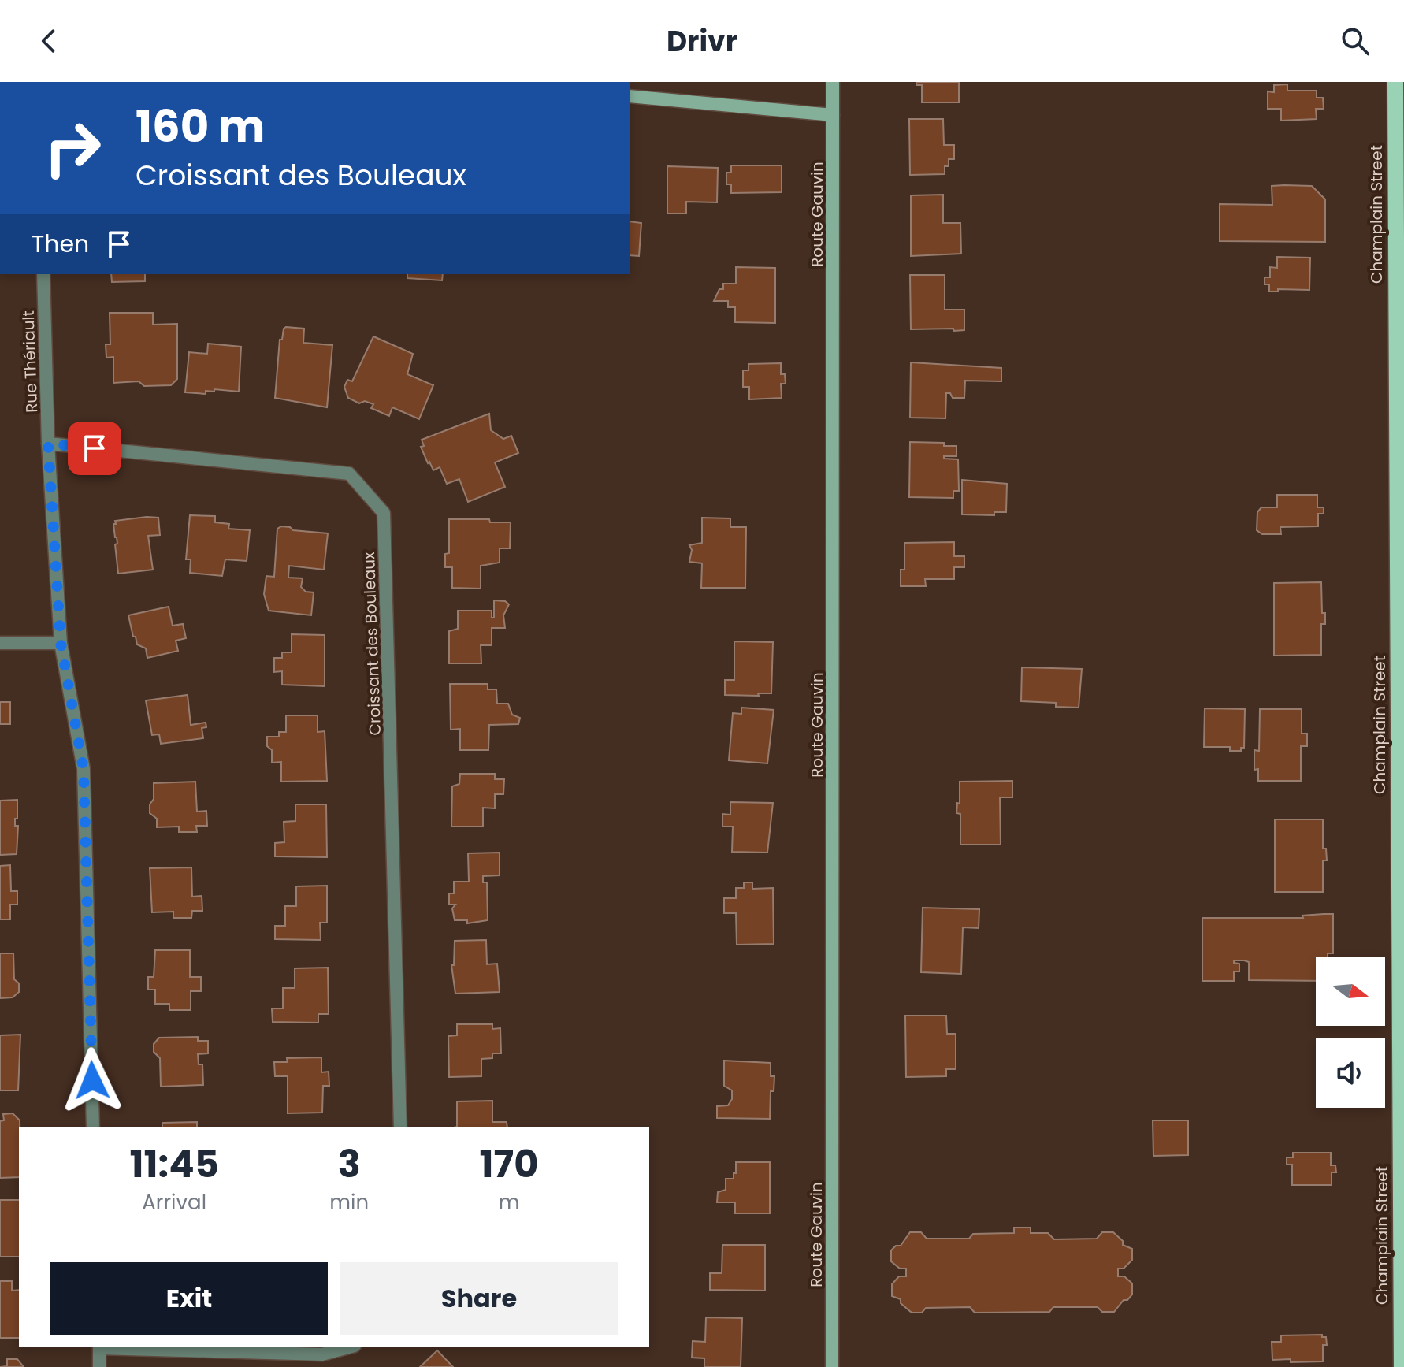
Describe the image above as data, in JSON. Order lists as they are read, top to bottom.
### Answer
{
  "streets": {
    "main road": ["Champlain Street"],
    "street": ["Route Gauvin", "Rue Thériault", "Croissant des Bouleaux"]
  },
  "crossings": [
    ["Rue Thériault", "Croissant des Bouleaux"]
  ],
  "north": "right",
  "page": {
    "header": "Drivr",
    "turn": ["160 m", "Croissant des Bouleaux"],
    "then": "Then",
    "eta": [
      "11:45",
      "Arrival",
      "3",
      "min",
      "170",
      "m"
    ],
    "buttons": ["Exit", "Share"]
  }
}
